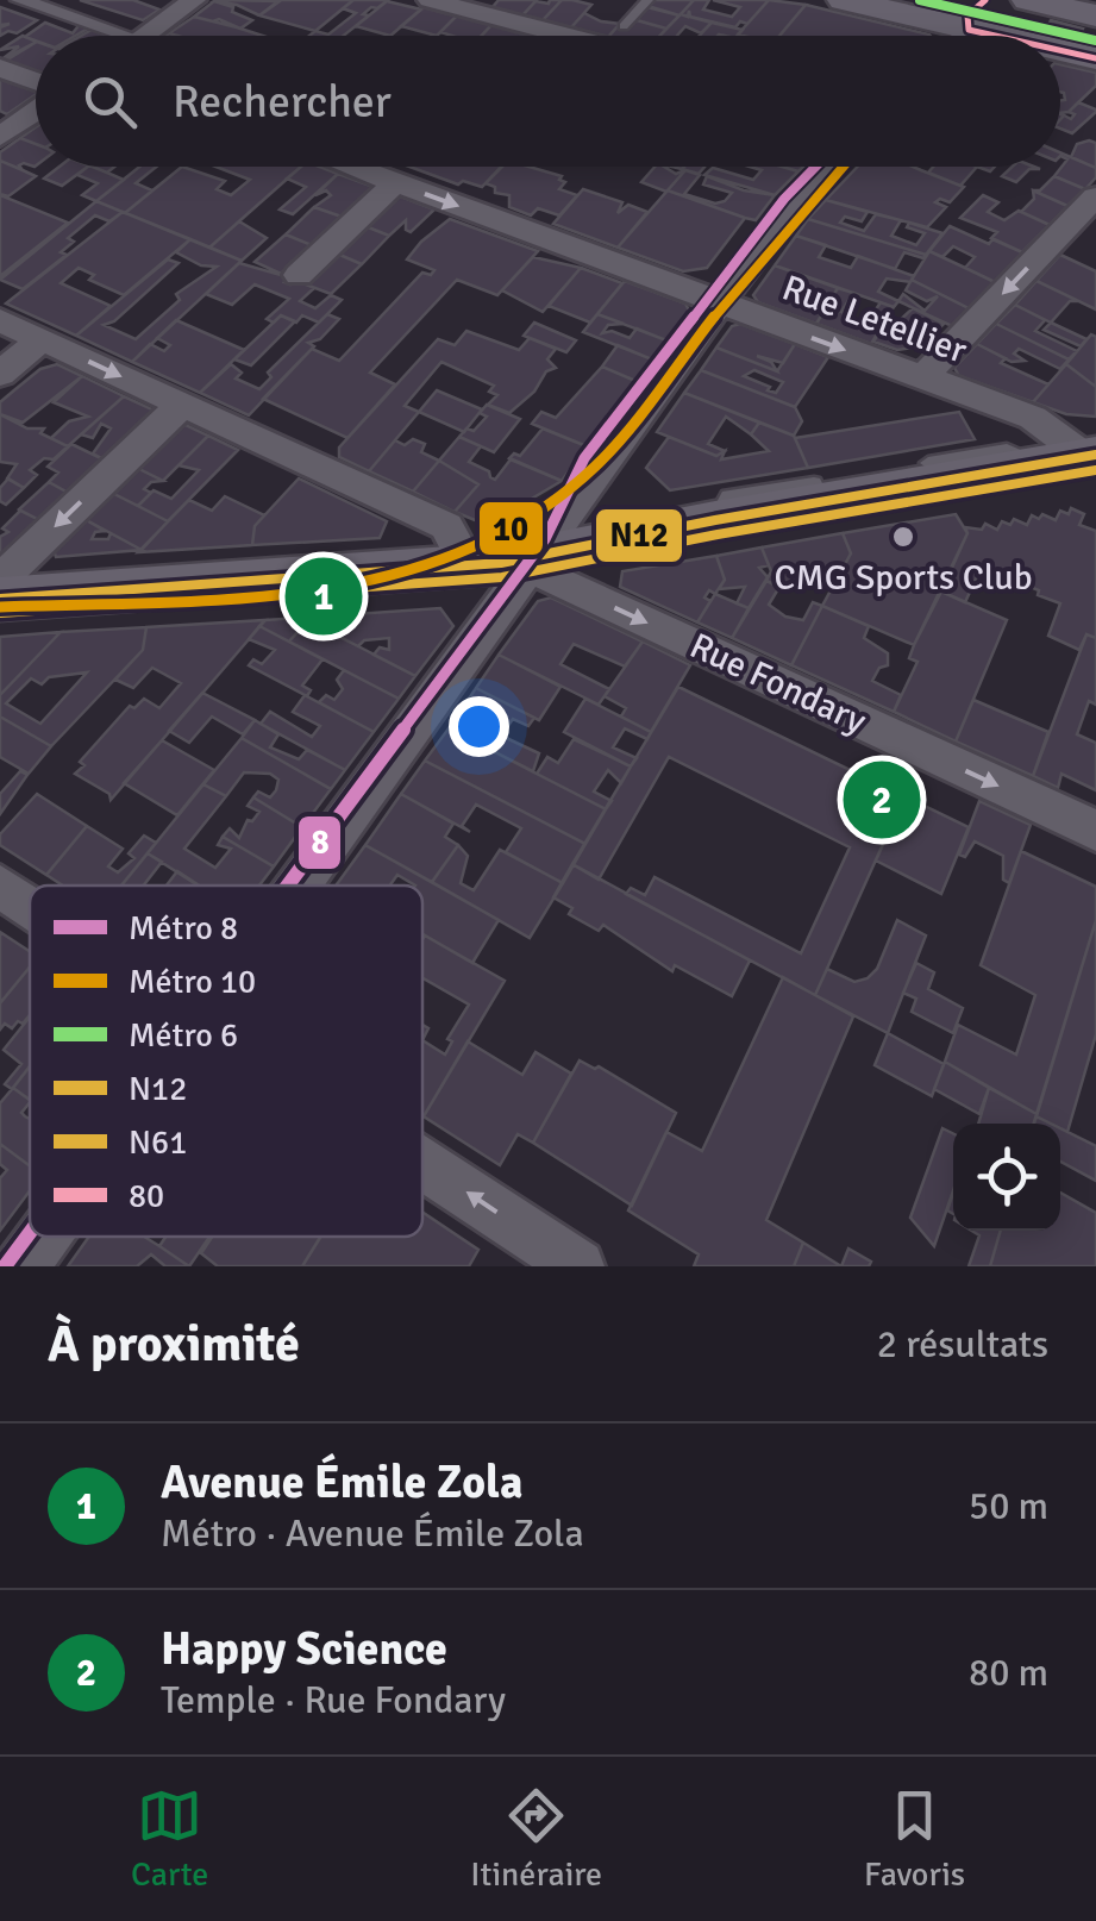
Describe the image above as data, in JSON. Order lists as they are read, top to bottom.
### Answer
{
  "streets": {
    "street": ["Rue Letellier", "Rue Fondary"]
  },
  "one_way": ["Rue Fondary"],
  "places": ["CMG Sports Club"],
  "lines": [
    "metro line 6",
    "transit line 80",
    "metro line 8",
    "metro line 10",
    "transit line N12",
    "transit line N61"
  ],
  "legend": [
    "Métro 8",
    "Métro 10",
    "Métro 6",
    "N12",
    "N61",
    "80"
  ],
  "page": {
    "search": "Rechercher",
    "pins": ["1", "2"],
    "heading": ["À proximité", "2 résultats"],
    "list": [
      {
        "mark": "1",
        "name": "Avenue Émile Zola",
        "note": "Métro · Avenue Émile Zola",
        "value": "50 m"
      },
      {
        "mark": "2",
        "name": "Happy Science",
        "note": "Temple · Rue Fondary",
        "value": "80 m"
      }
    ],
    "nav": ["Carte", "Itinéraire", "Favoris"]
  }
}
